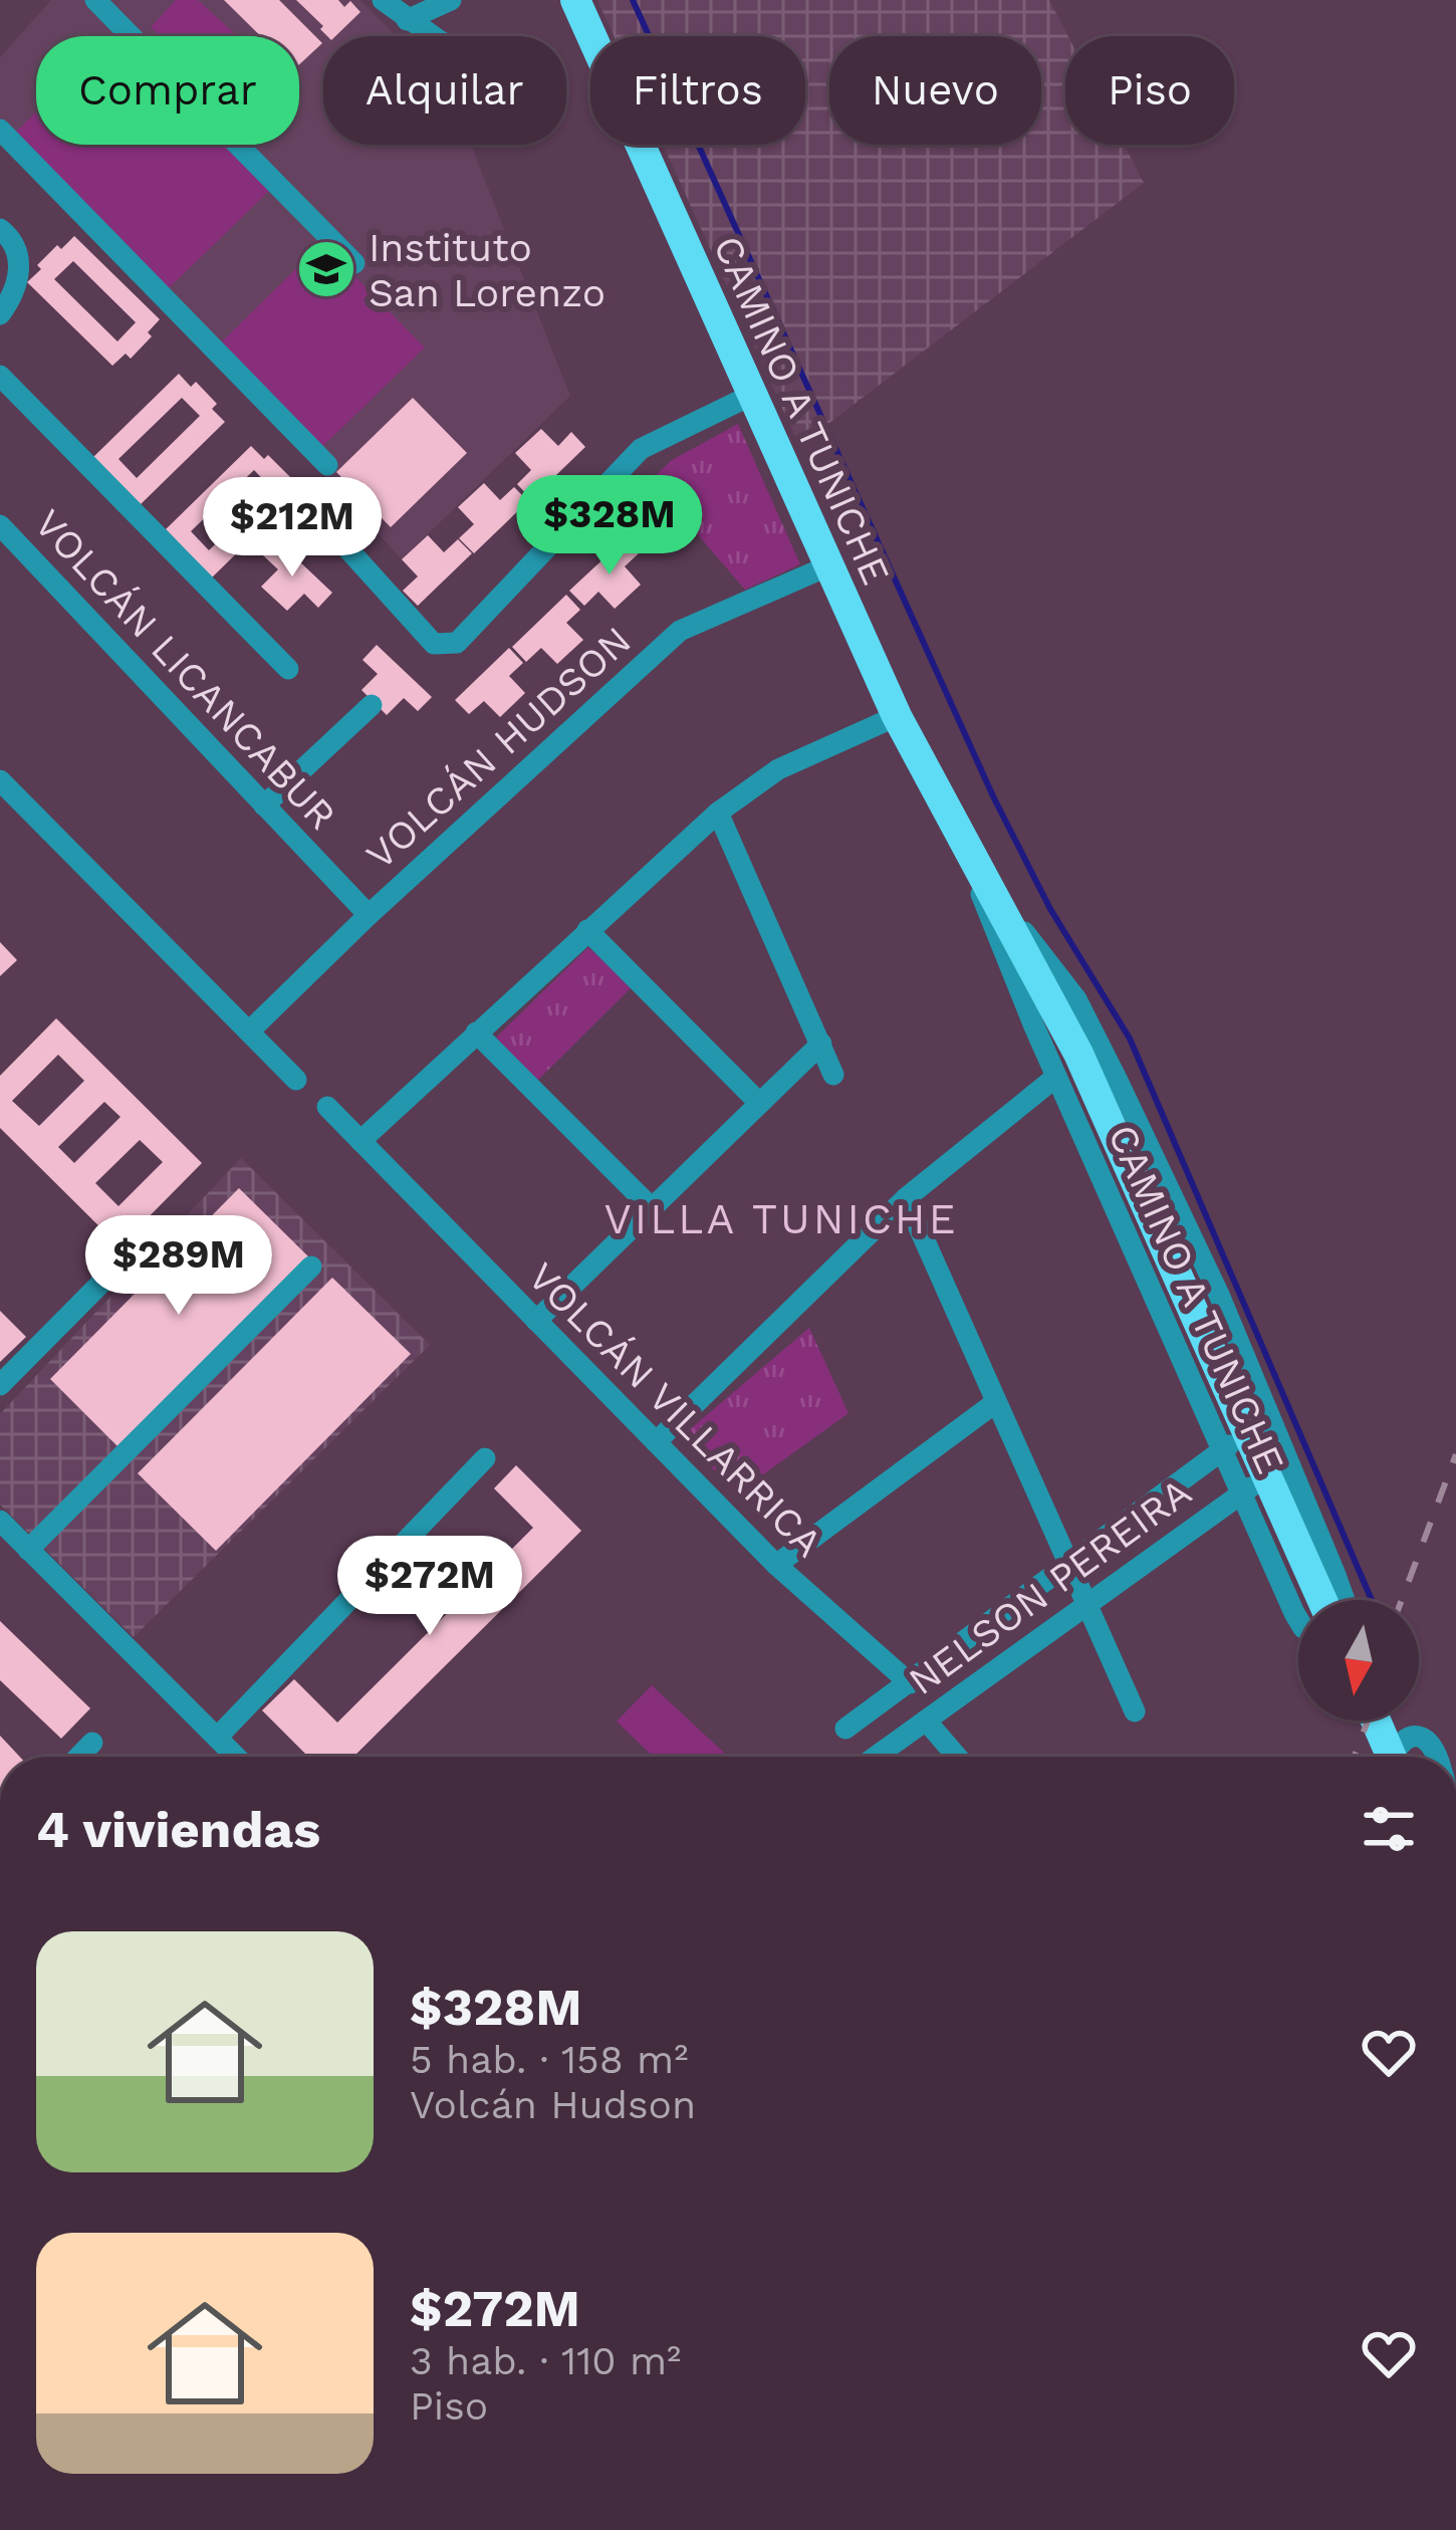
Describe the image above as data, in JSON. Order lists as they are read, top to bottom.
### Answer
{
  "streets": {
    "main road": ["CAMINO A TUNICHE"],
    "street": [
      "VOLCÁN LICANCABUR",
      "VOLCÁN HUDSON",
      "VOLCÁN VILLARRICA",
      "NELSON PEREIRA"
    ]
  },
  "crossings": [
    ["CAMINO A TUNICHE", "VOLCÁN HUDSON"],
    ["CAMINO A TUNICHE", "NELSON PEREIRA"],
    ["VOLCÁN LICANCABUR", "VOLCÁN HUDSON"],
    ["VOLCÁN VILLARRICA", "NELSON PEREIRA"]
  ],
  "districts": ["VILLA TUNICHE"],
  "places": {
    "school or university": ["Instituto San Lorenzo"]
  },
  "north": "bottom",
  "page": {
    "chip": [
      "Comprar",
      "Alquilar",
      "Filtros",
      "Nuevo",
      "Piso"
    ],
    "price": [
      "$328M",
      "$212M",
      "$289M",
      "$272M"
    ],
    "heading": "4 viviendas",
    "list": [
      {
        "name": "$328M",
        "note": "5 hab. · 158 m² · Volcán Hudson"
      },
      {
        "name": "$272M",
        "note": "3 hab. · 110 m² · Piso"
      }
    ]
  }
}
